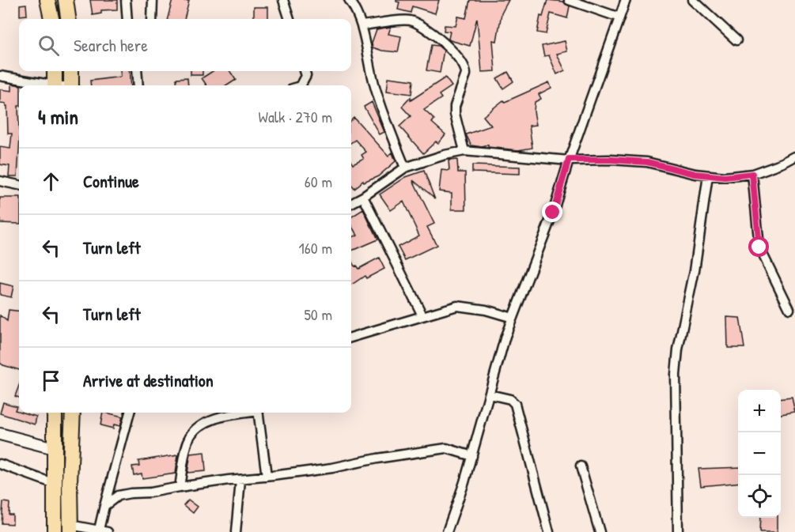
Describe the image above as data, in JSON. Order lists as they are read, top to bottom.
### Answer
{
  "page": {
    "search": "Search here",
    "heading": ["4 min", "Walk · 270 m"],
    "list": [
      ["Continue", "60 m"],
      ["Turn left", "160 m"],
      ["Turn left", "50 m"],
      "Arrive at destination"
    ],
    "map_buttons": ["+", "−"]
  }
}
